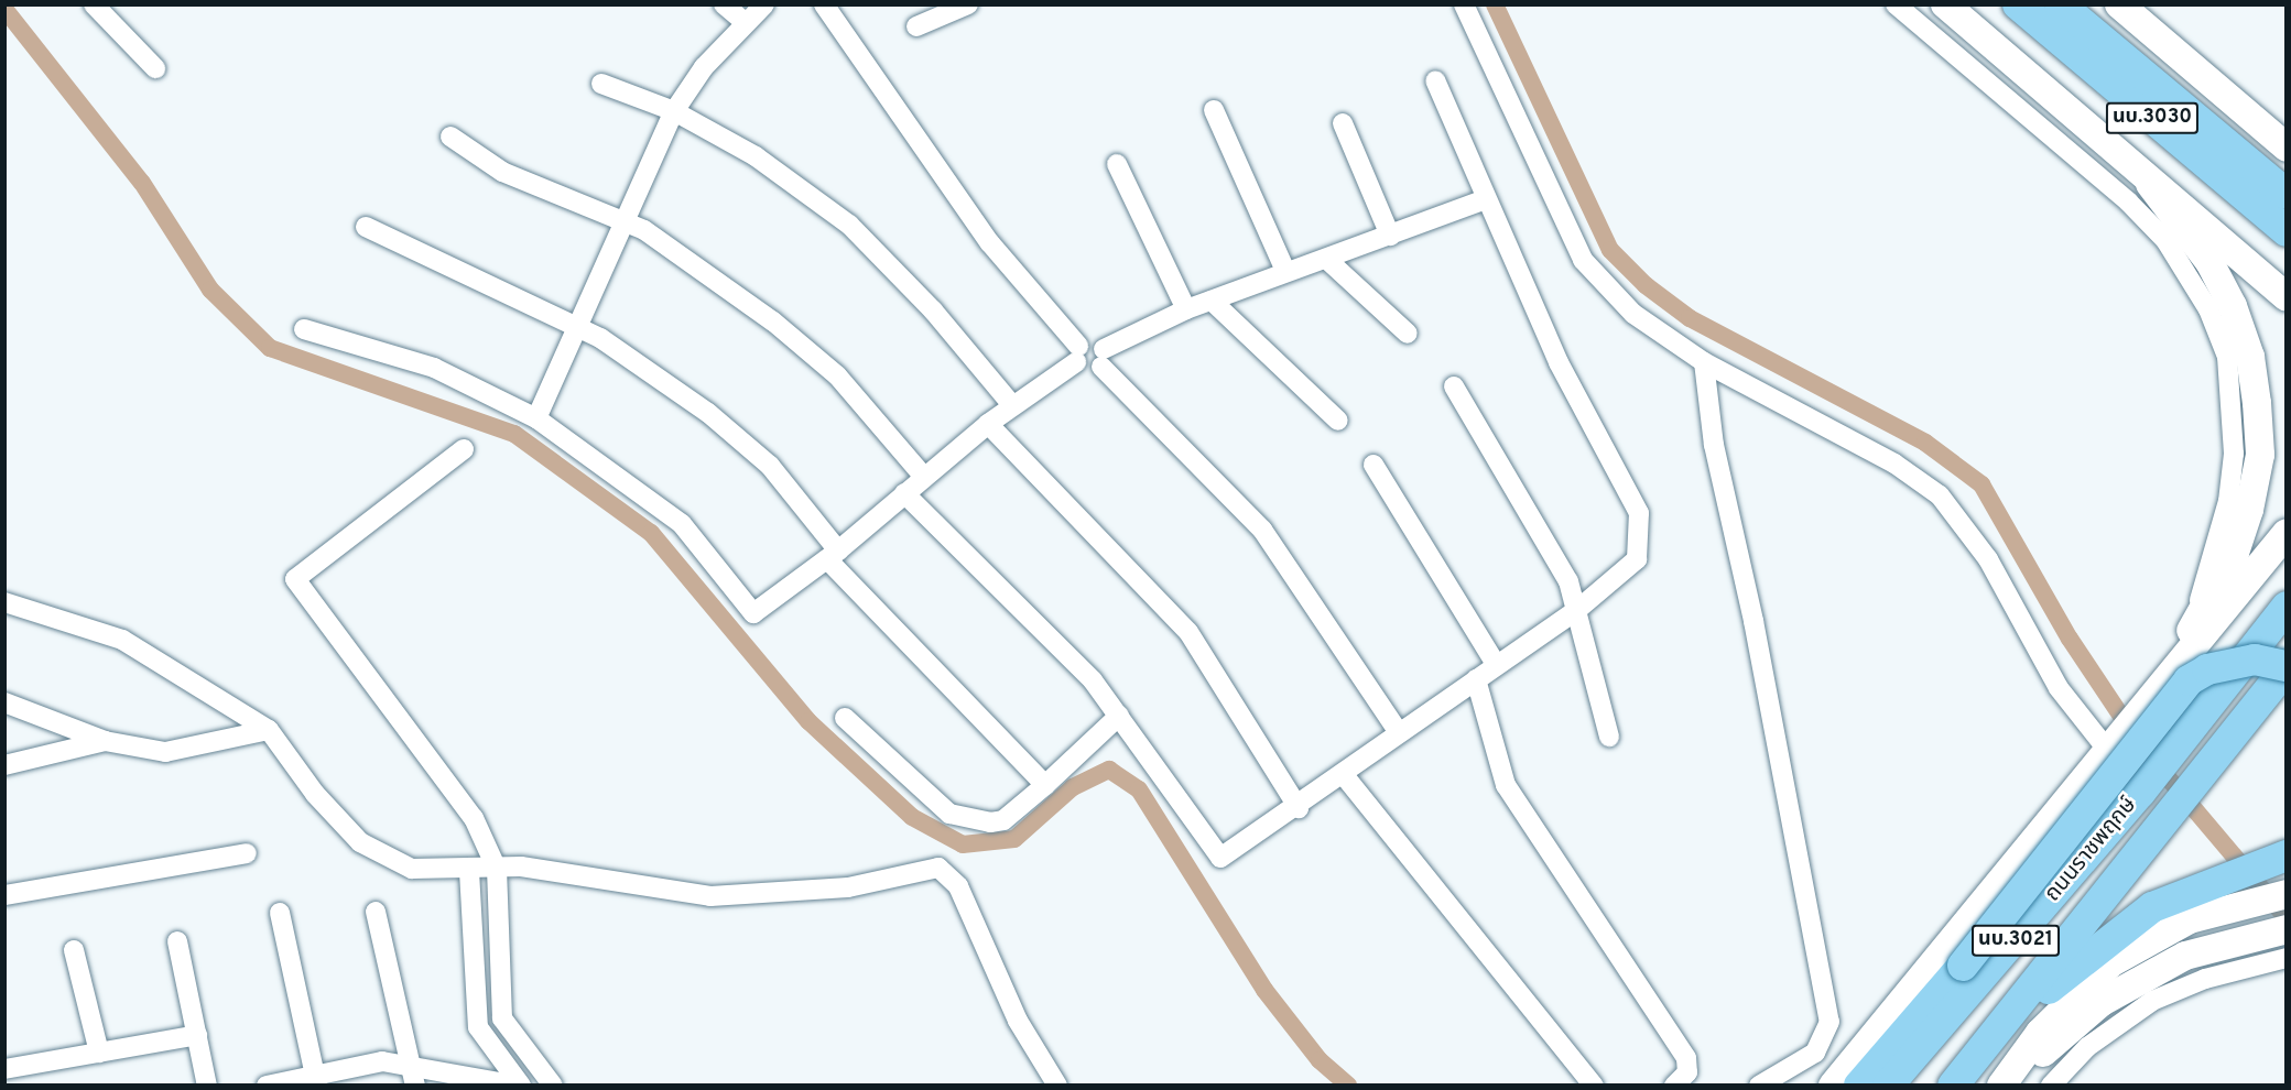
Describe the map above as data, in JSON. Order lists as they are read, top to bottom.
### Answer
{
  "streets": {
    "main road": ["นบ.3030", "ถนนราชพฤกษ์", "นบ.3021"]
  }
}
